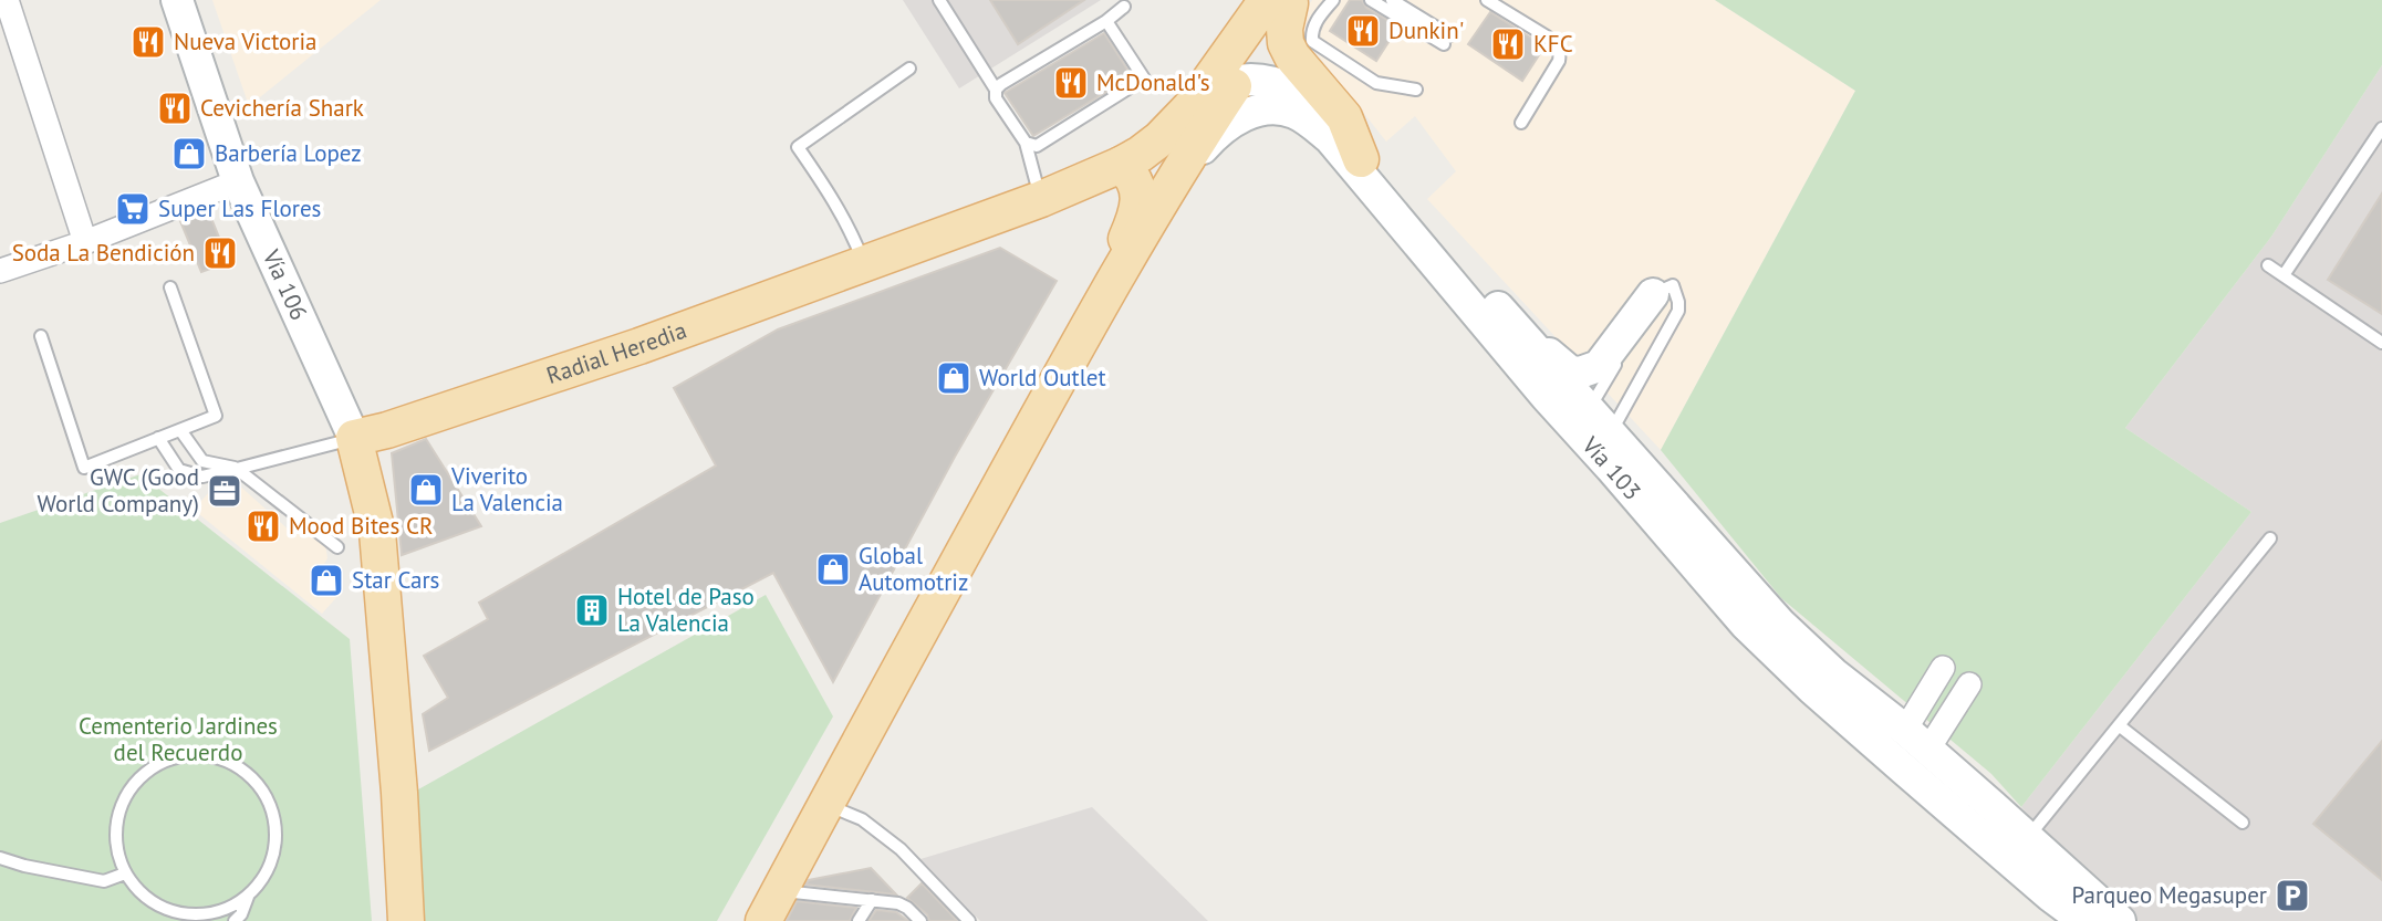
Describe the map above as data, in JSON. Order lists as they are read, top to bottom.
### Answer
{
  "streets": {
    "main road": ["Vía 106", "Radial Heredia", "Vía 103"]
  },
  "crossings": [
    ["Vía 106", "Radial Heredia"]
  ],
  "parks": ["Cementerio Jardines del Recuerdo"],
  "places": {
    "restaurant": [
      "Dunkin'",
      "Nueva Victoria",
      "KFC",
      "McDonald's",
      "Cevichería Shark",
      "Soda La Bendición",
      "Mood Bites CR"
    ],
    "shop": [
      "Barbería Lopez",
      "World Outlet",
      "Viverito La Valencia",
      "Global Automotriz",
      "Star Cars"
    ],
    "supermarket": ["Super Las Flores"],
    "office": ["GWC (Good World Company)"],
    "building": ["Hotel de Paso La Valencia"],
    "parking": ["Parqueo Megasuper"]
  }
}
